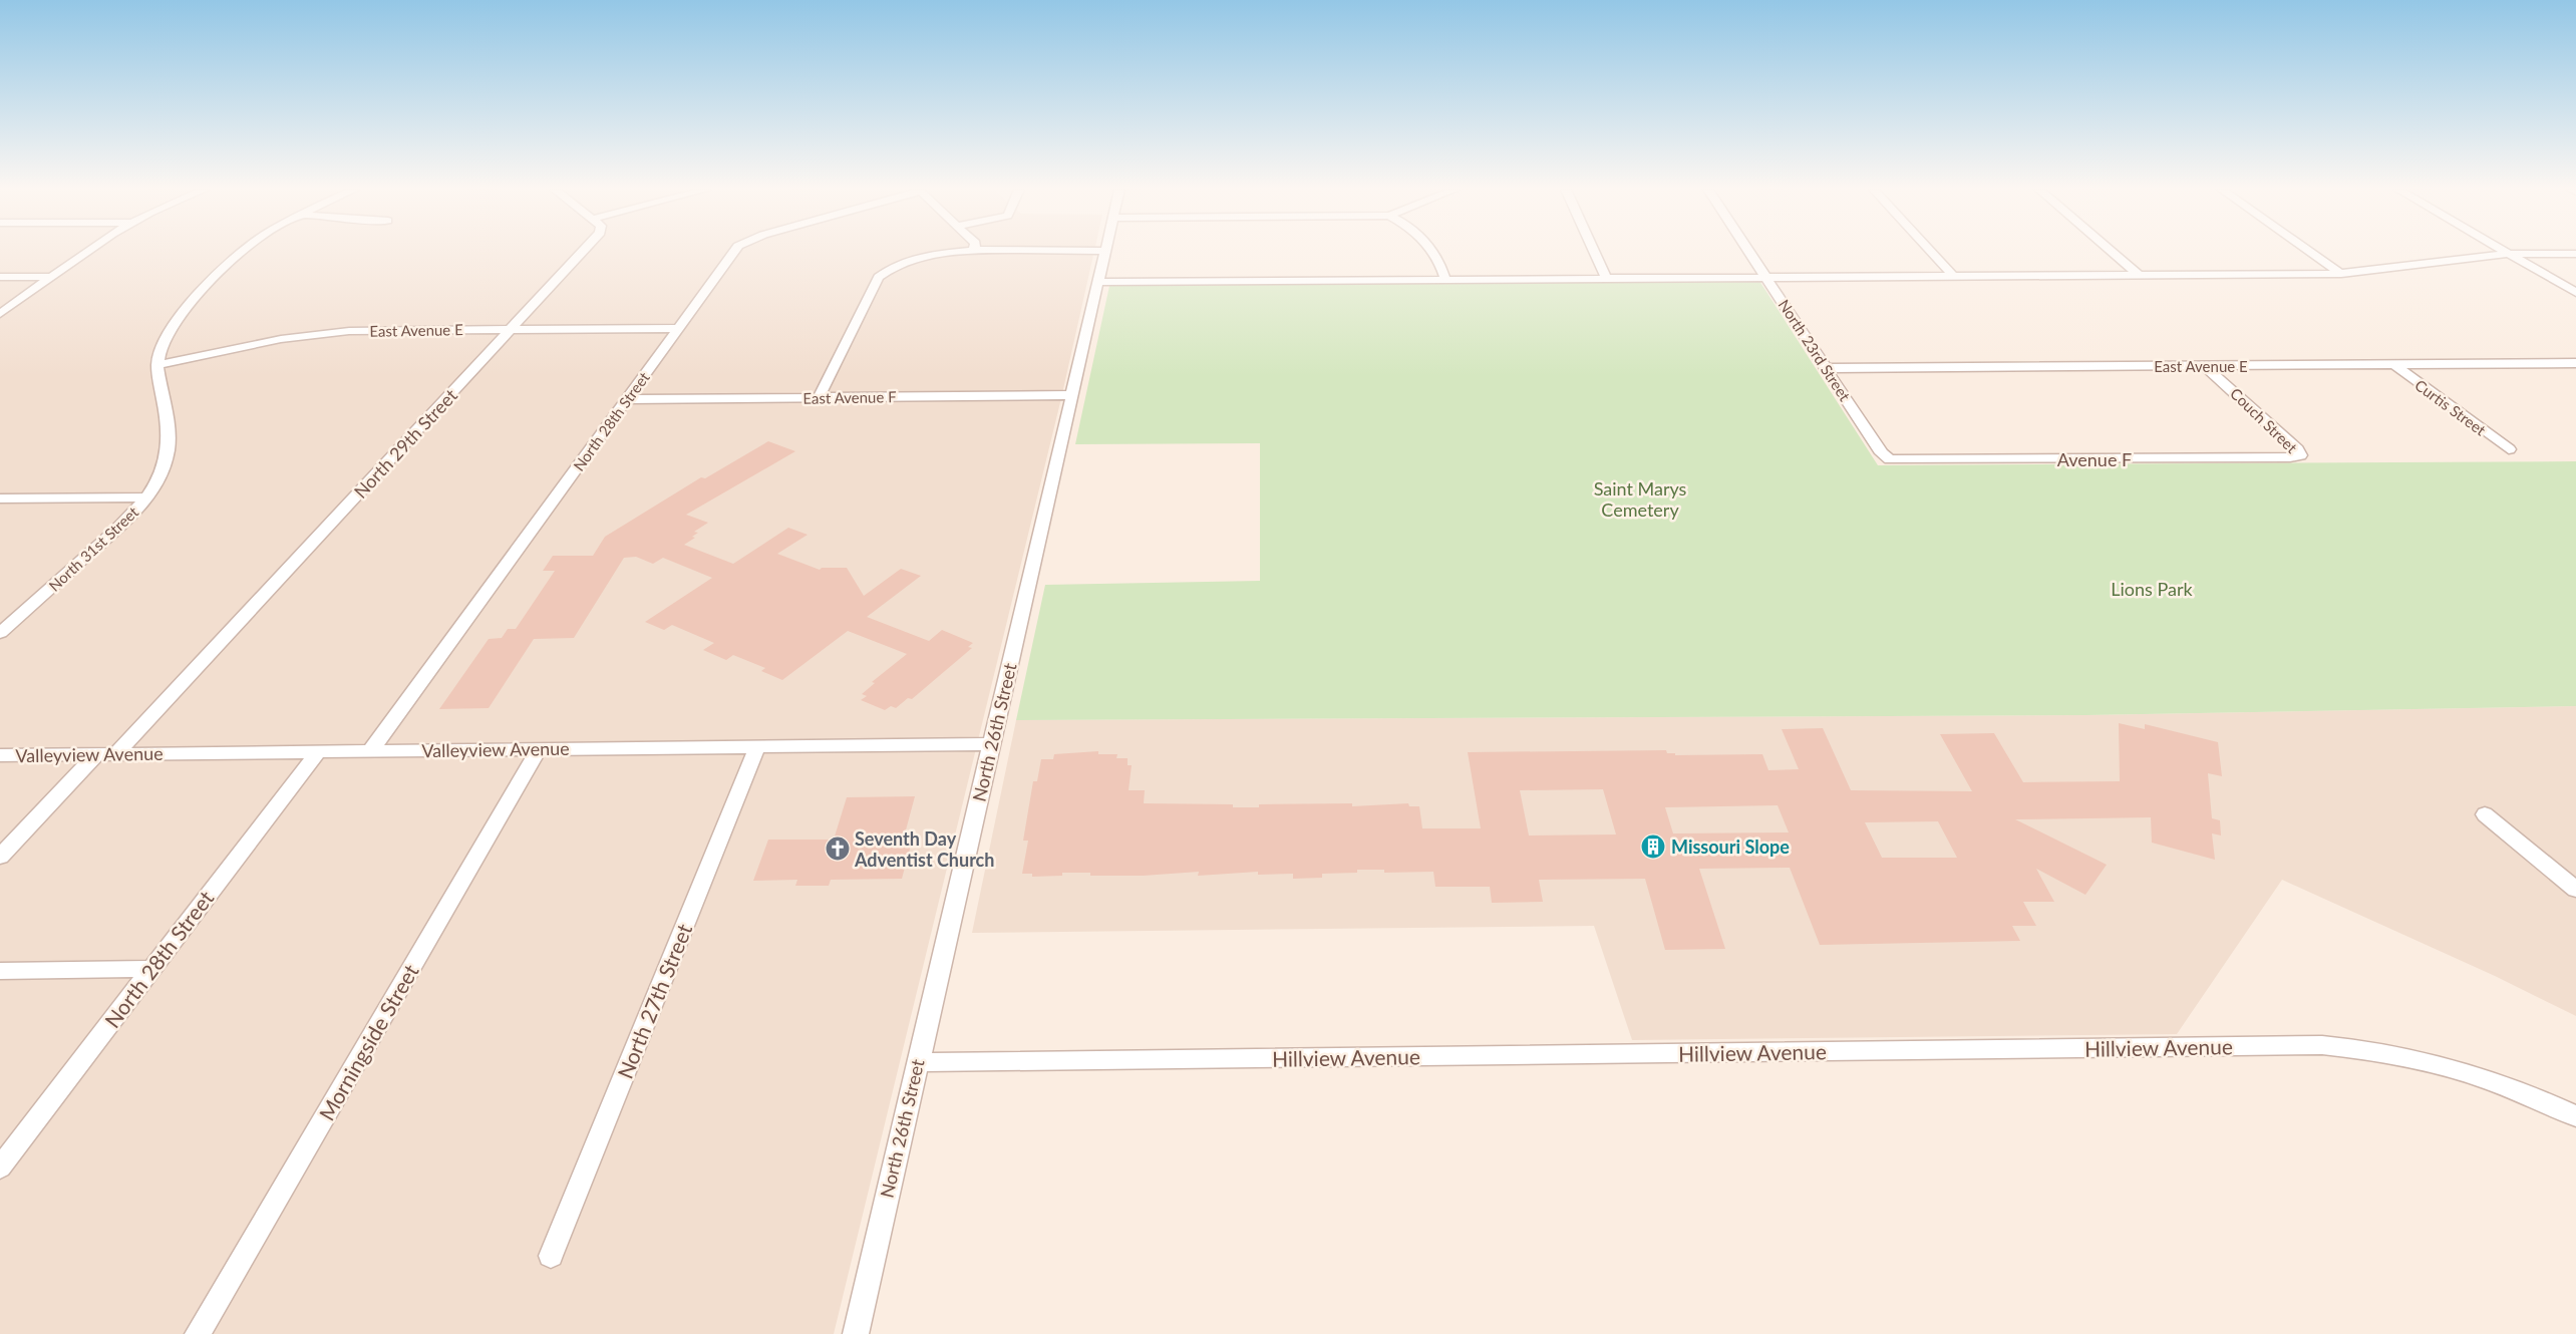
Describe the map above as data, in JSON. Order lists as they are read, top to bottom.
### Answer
{
  "streets": {
    "street": [
      "East Avenue E",
      "North 23rd Street",
      "East Avenue F",
      "Curtis Street",
      "Couch Street",
      "North 28th Street",
      "North 29th Street",
      "Avenue F",
      "North 31st Street",
      "North 26th Street",
      "Valleyview Avenue",
      "North 27th Street",
      "Morningside Street",
      "Hillview Avenue"
    ]
  },
  "crossings": [
    ["East Avenue E", "North 23rd Street"],
    ["East Avenue E", "Curtis Street"],
    ["East Avenue E", "Couch Street"],
    ["East Avenue E", "North 28th Street"],
    ["East Avenue E", "North 29th Street"],
    ["East Avenue E", "North 31st Street"],
    ["North 23rd Street", "Avenue F"],
    ["East Avenue F", "North 28th Street"],
    ["East Avenue F", "North 26th Street"],
    ["Couch Street", "Avenue F"],
    ["North 28th Street", "Valleyview Avenue"],
    ["North 29th Street", "Valleyview Avenue"],
    ["North 26th Street", "Valleyview Avenue"],
    ["North 26th Street", "Hillview Avenue"],
    ["Valleyview Avenue", "North 27th Street"],
    ["Valleyview Avenue", "Morningside Street"]
  ],
  "parks": ["Saint Marys Cemetery", "Lions Park"],
  "places": {
    "building": ["Missouri Slope"],
    "church": ["Seventh Day Adventist Church"]
  }
}
